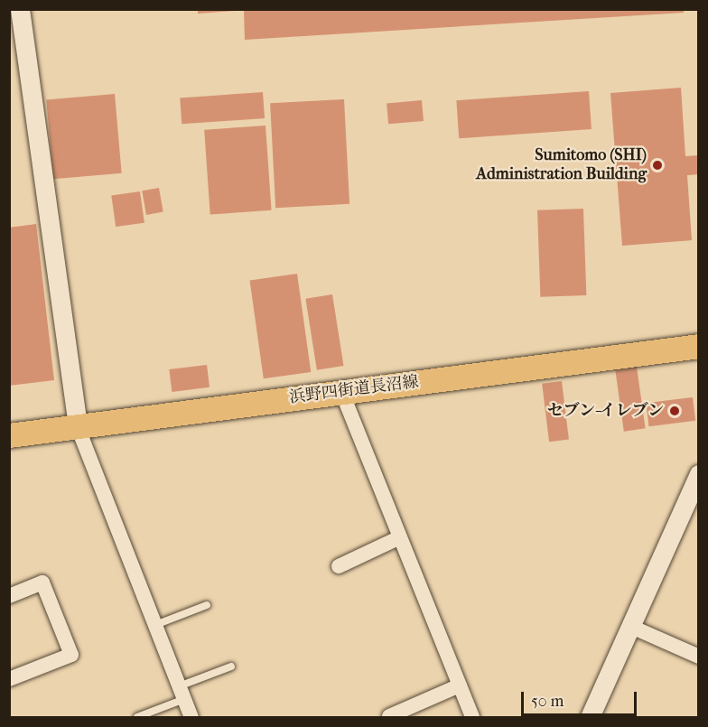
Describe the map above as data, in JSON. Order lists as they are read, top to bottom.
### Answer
{
  "streets": {
    "main road": ["浜野四街道長沼線"]
  },
  "places": ["Sumitomo (SHI) Administration Building", "セブン-イレブン"],
  "scale_bar": "50 m"
}
